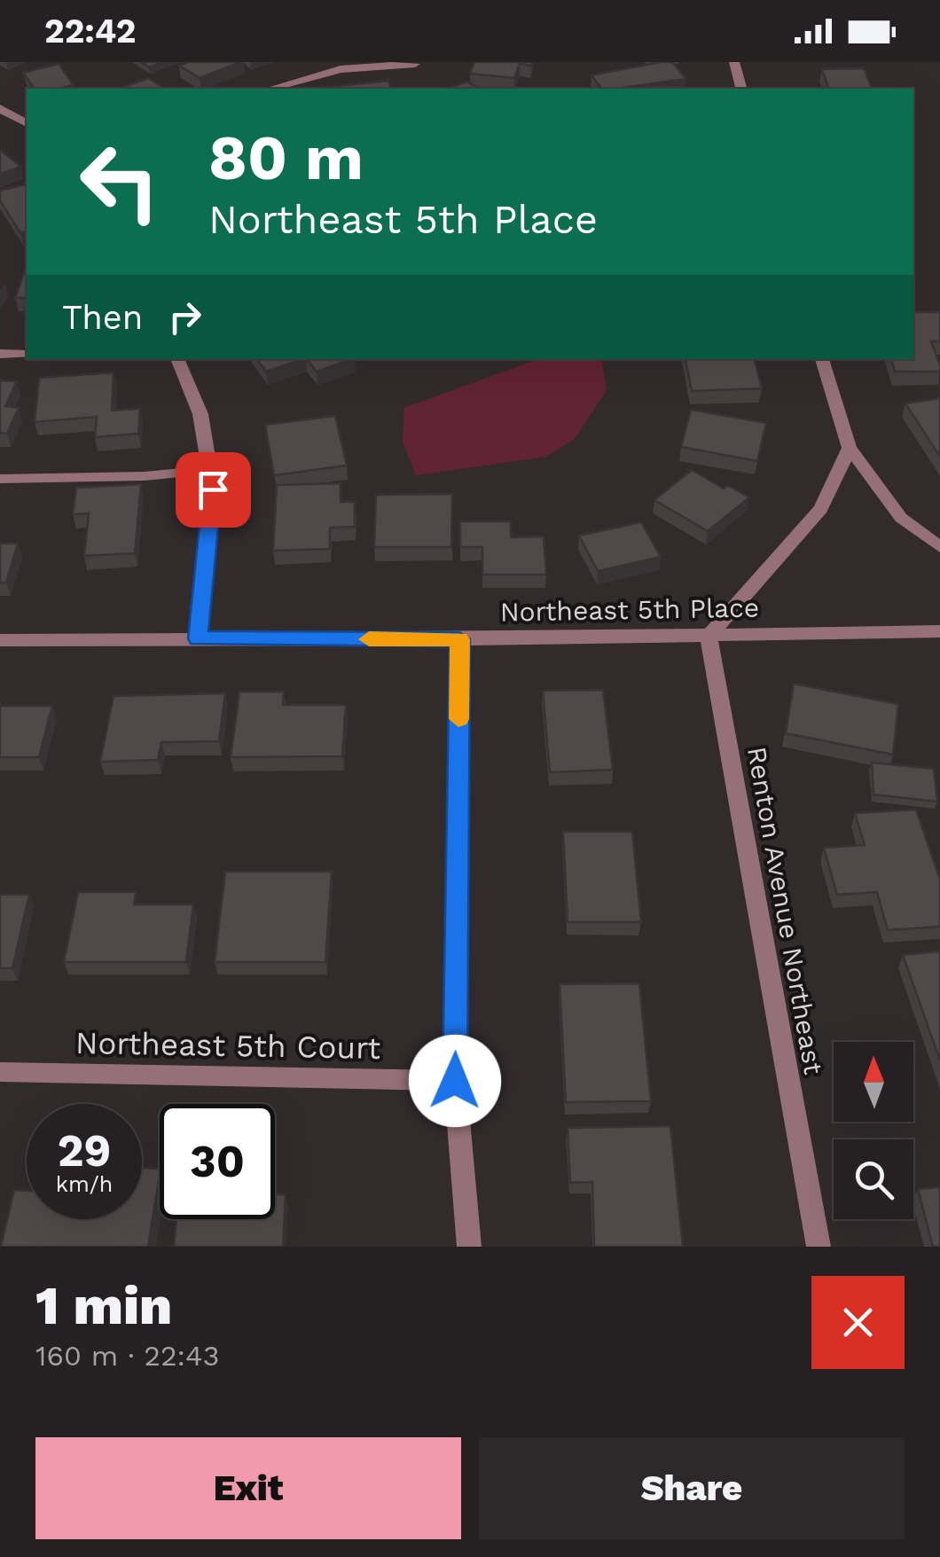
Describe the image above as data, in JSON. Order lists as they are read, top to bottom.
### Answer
{
  "streets": {
    "street": ["Northeast 5th Place", "Renton Avenue Northeast", "Northeast 5th Court"]
  },
  "crossings": [
    ["Northeast 5th Place", "Renton Avenue Northeast"]
  ],
  "north": "top",
  "page": {
    "status": "22:42",
    "turn": ["80 m", "Northeast 5th Place"],
    "then": "Then",
    "speed": "29 km/h",
    "limit": "30",
    "heading": ["1 min", "160 m · 22:43"],
    "buttons": ["Exit", "Share"]
  }
}
